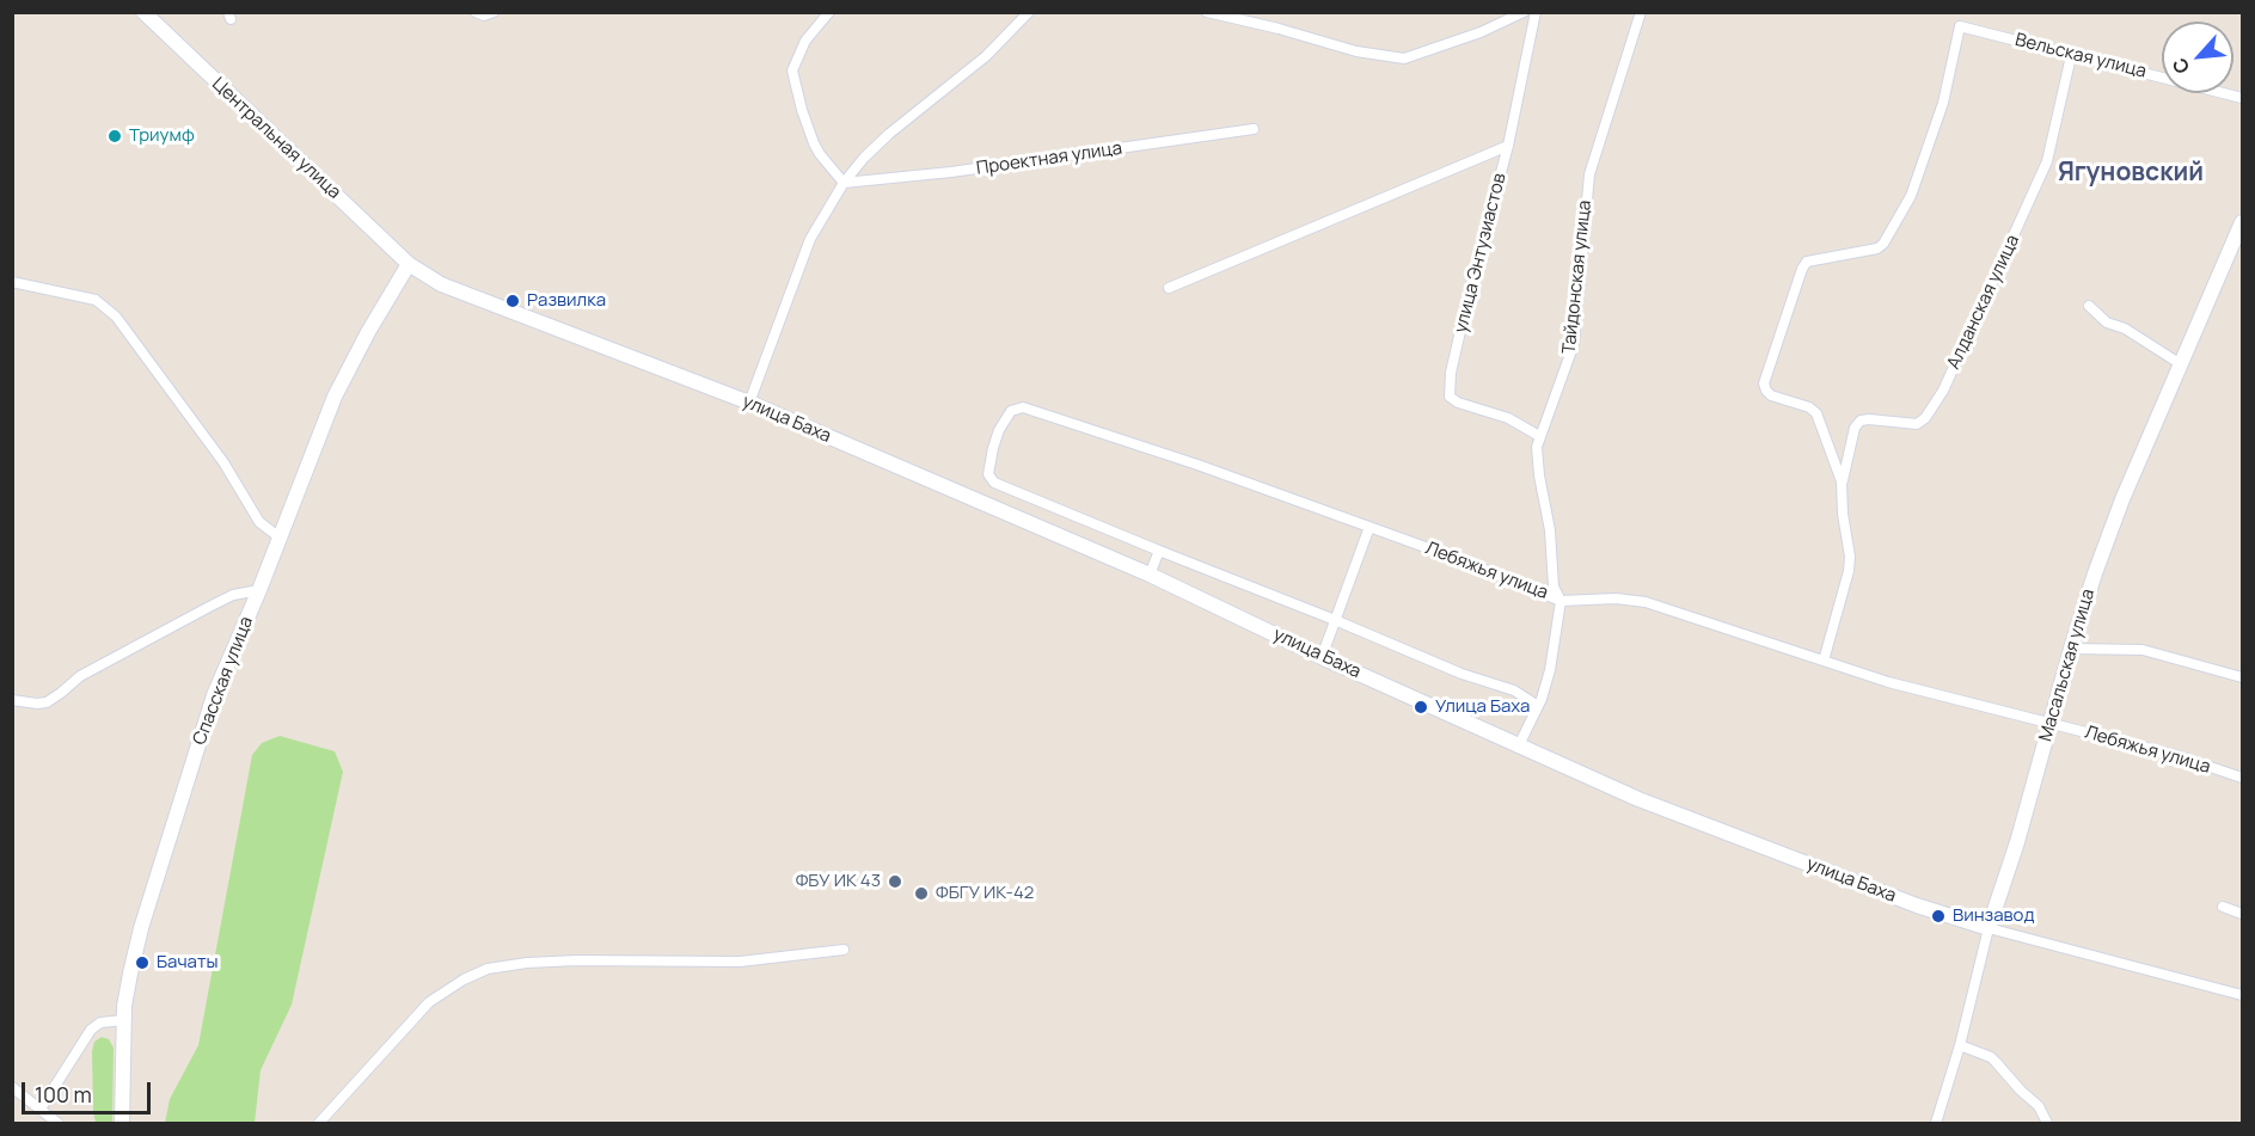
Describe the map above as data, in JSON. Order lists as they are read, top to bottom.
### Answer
{
  "streets": {
    "street": [
      "Вельская улица",
      "Центральная улица",
      "Проектная улица",
      "улица Энтузиастов",
      "Тайдонская улица",
      "Алданская улица",
      "улица Баха",
      "Лебяжья улица",
      "Масальская улица",
      "Спасская улица"
    ]
  },
  "crossings": [
    ["Вельская улица", "Алданская улица"],
    ["Центральная улица", "улица Баха"],
    ["Центральная улица", "Спасская улица"],
    ["улица Энтузиастов", "Тайдонская улица"],
    ["Тайдонская улица", "улица Баха"],
    ["Тайдонская улица", "Лебяжья улица"],
    ["улица Баха", "Масальская улица"],
    ["улица Баха", "Спасская улица"],
    ["Лебяжья улица", "Масальская улица"]
  ],
  "districts": ["Ягуновский"],
  "places": [
    "Триумф",
    "Развилка",
    "Улица Баха",
    "ФБУ ИК 43",
    "ФБГУ ИК-42",
    "Винзавод",
    "Бачаты"
  ],
  "scale_bar": "100 m",
  "north": "bottom left"
}
